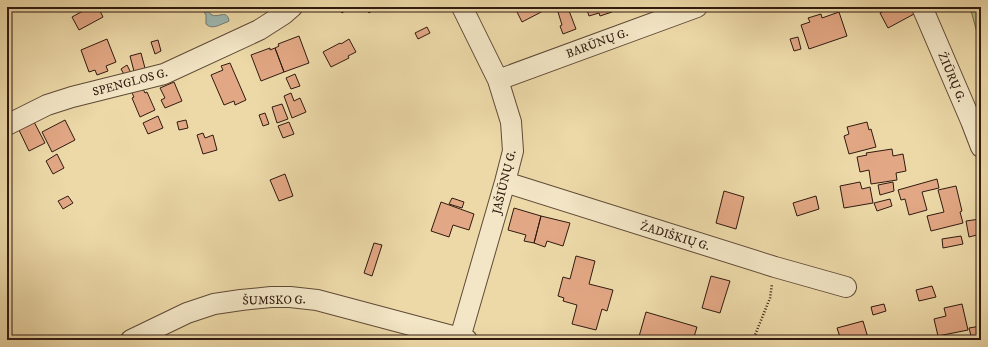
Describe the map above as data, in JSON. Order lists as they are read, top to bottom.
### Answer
{
  "streets": {
    "street": [
      "BARŪNŲ G.",
      "ŽIŪRŲ G.",
      "SPENGLOS G.",
      "JAŠIŪNŲ G.",
      "ŽADIŠKIŲ G.",
      "ŠUMSKO G."
    ]
  },
  "crossings": [
    ["BARŪNŲ G.", "JAŠIŪNŲ G."],
    ["JAŠIŪNŲ G.", "ŽADIŠKIŲ G."],
    ["JAŠIŪNŲ G.", "ŠUMSKO G."]
  ]
}
